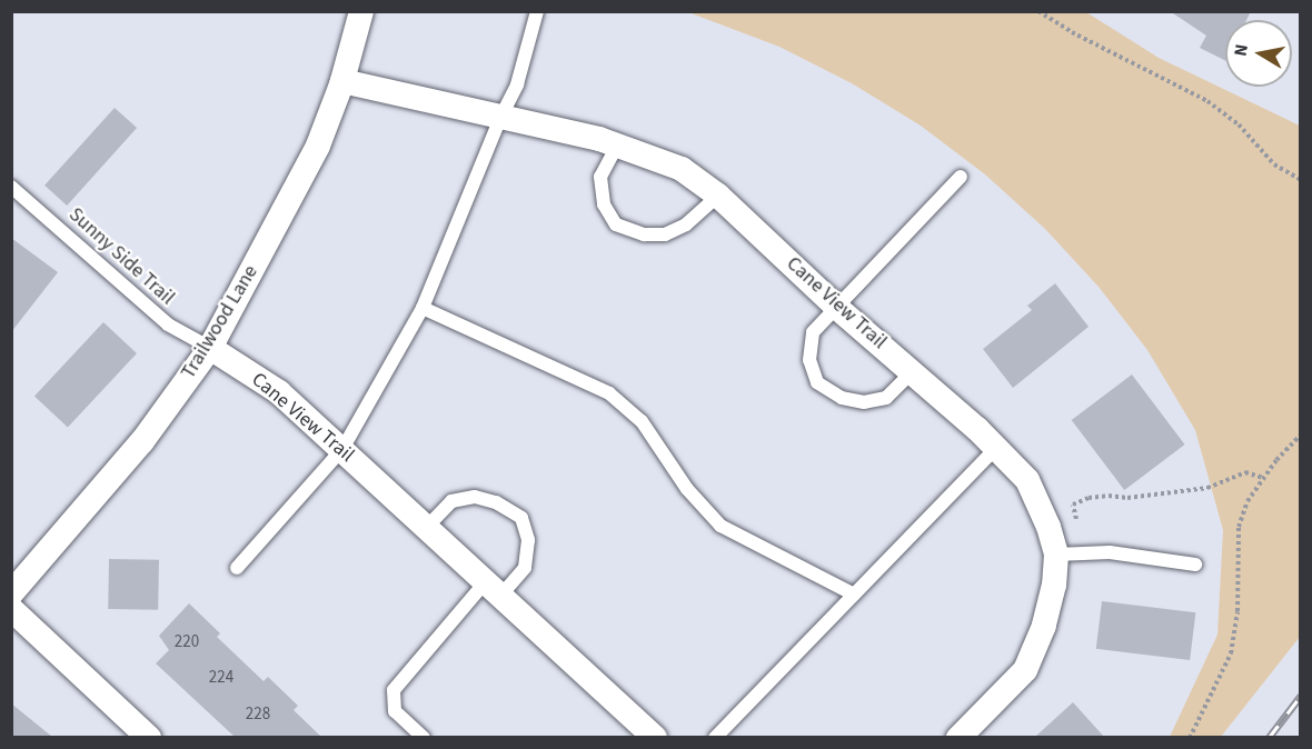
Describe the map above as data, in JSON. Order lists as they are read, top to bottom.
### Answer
{
  "streets": {
    "street": ["Cane View Trail", "Trailwood Lane"],
    "lane": ["Sunny Side Trail"]
  },
  "crossings": [
    ["Sunny Side Trail", "Cane View Trail"],
    ["Sunny Side Trail", "Trailwood Lane"],
    ["Cane View Trail", "Trailwood Lane"]
  ],
  "house_numbers": ["220", "224", "228"],
  "north": "left"
}
